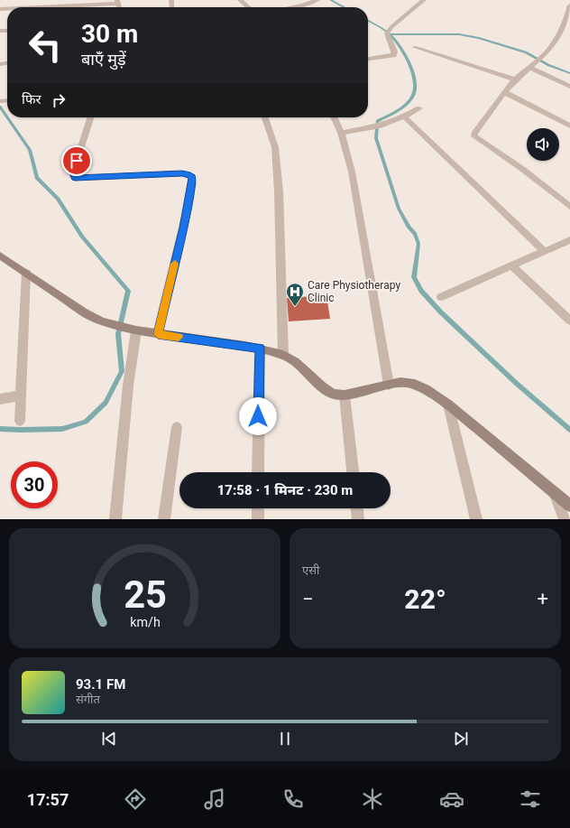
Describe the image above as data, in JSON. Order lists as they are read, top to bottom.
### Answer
{
  "places": {
    "hospital": ["Care Physiotherapy Clinic"]
  },
  "page": {
    "turn": ["30 m", "बाएँ मुड़ें"],
    "then": "फिर",
    "limit": "30",
    "trip": "17:58 · 1 मिनट · 230 m",
    "tile": "एसी",
    "heat": ["−", "22°", "+"],
    "song": ["93.1 FM", "संगीत"],
    "tabs": "17:57",
    "gauge": ["25", "km/h"]
  }
}
